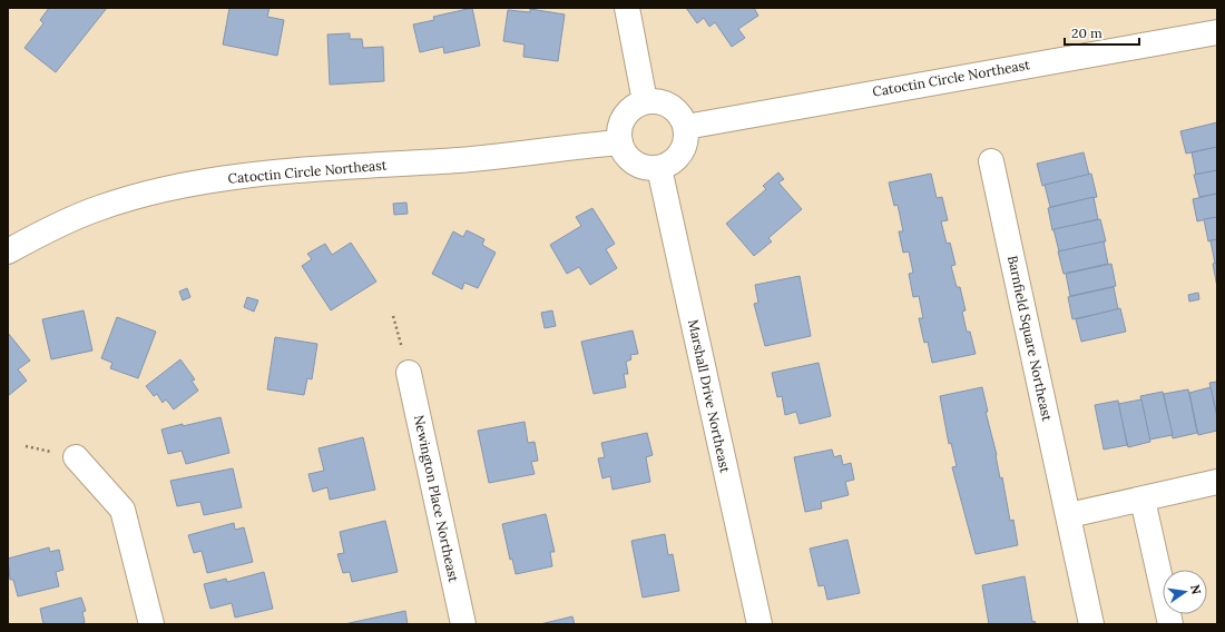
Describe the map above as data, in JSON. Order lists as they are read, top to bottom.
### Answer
{
  "streets": {
    "street": [
      "Catoctin Circle Northeast",
      "Barnfield Square Northeast",
      "Marshall Drive Northeast",
      "Newington Place Northeast"
    ]
  },
  "crossings": [
    ["Catoctin Circle Northeast", "Marshall Drive Northeast"]
  ],
  "scale_bar": "20 m",
  "north": "right"
}
